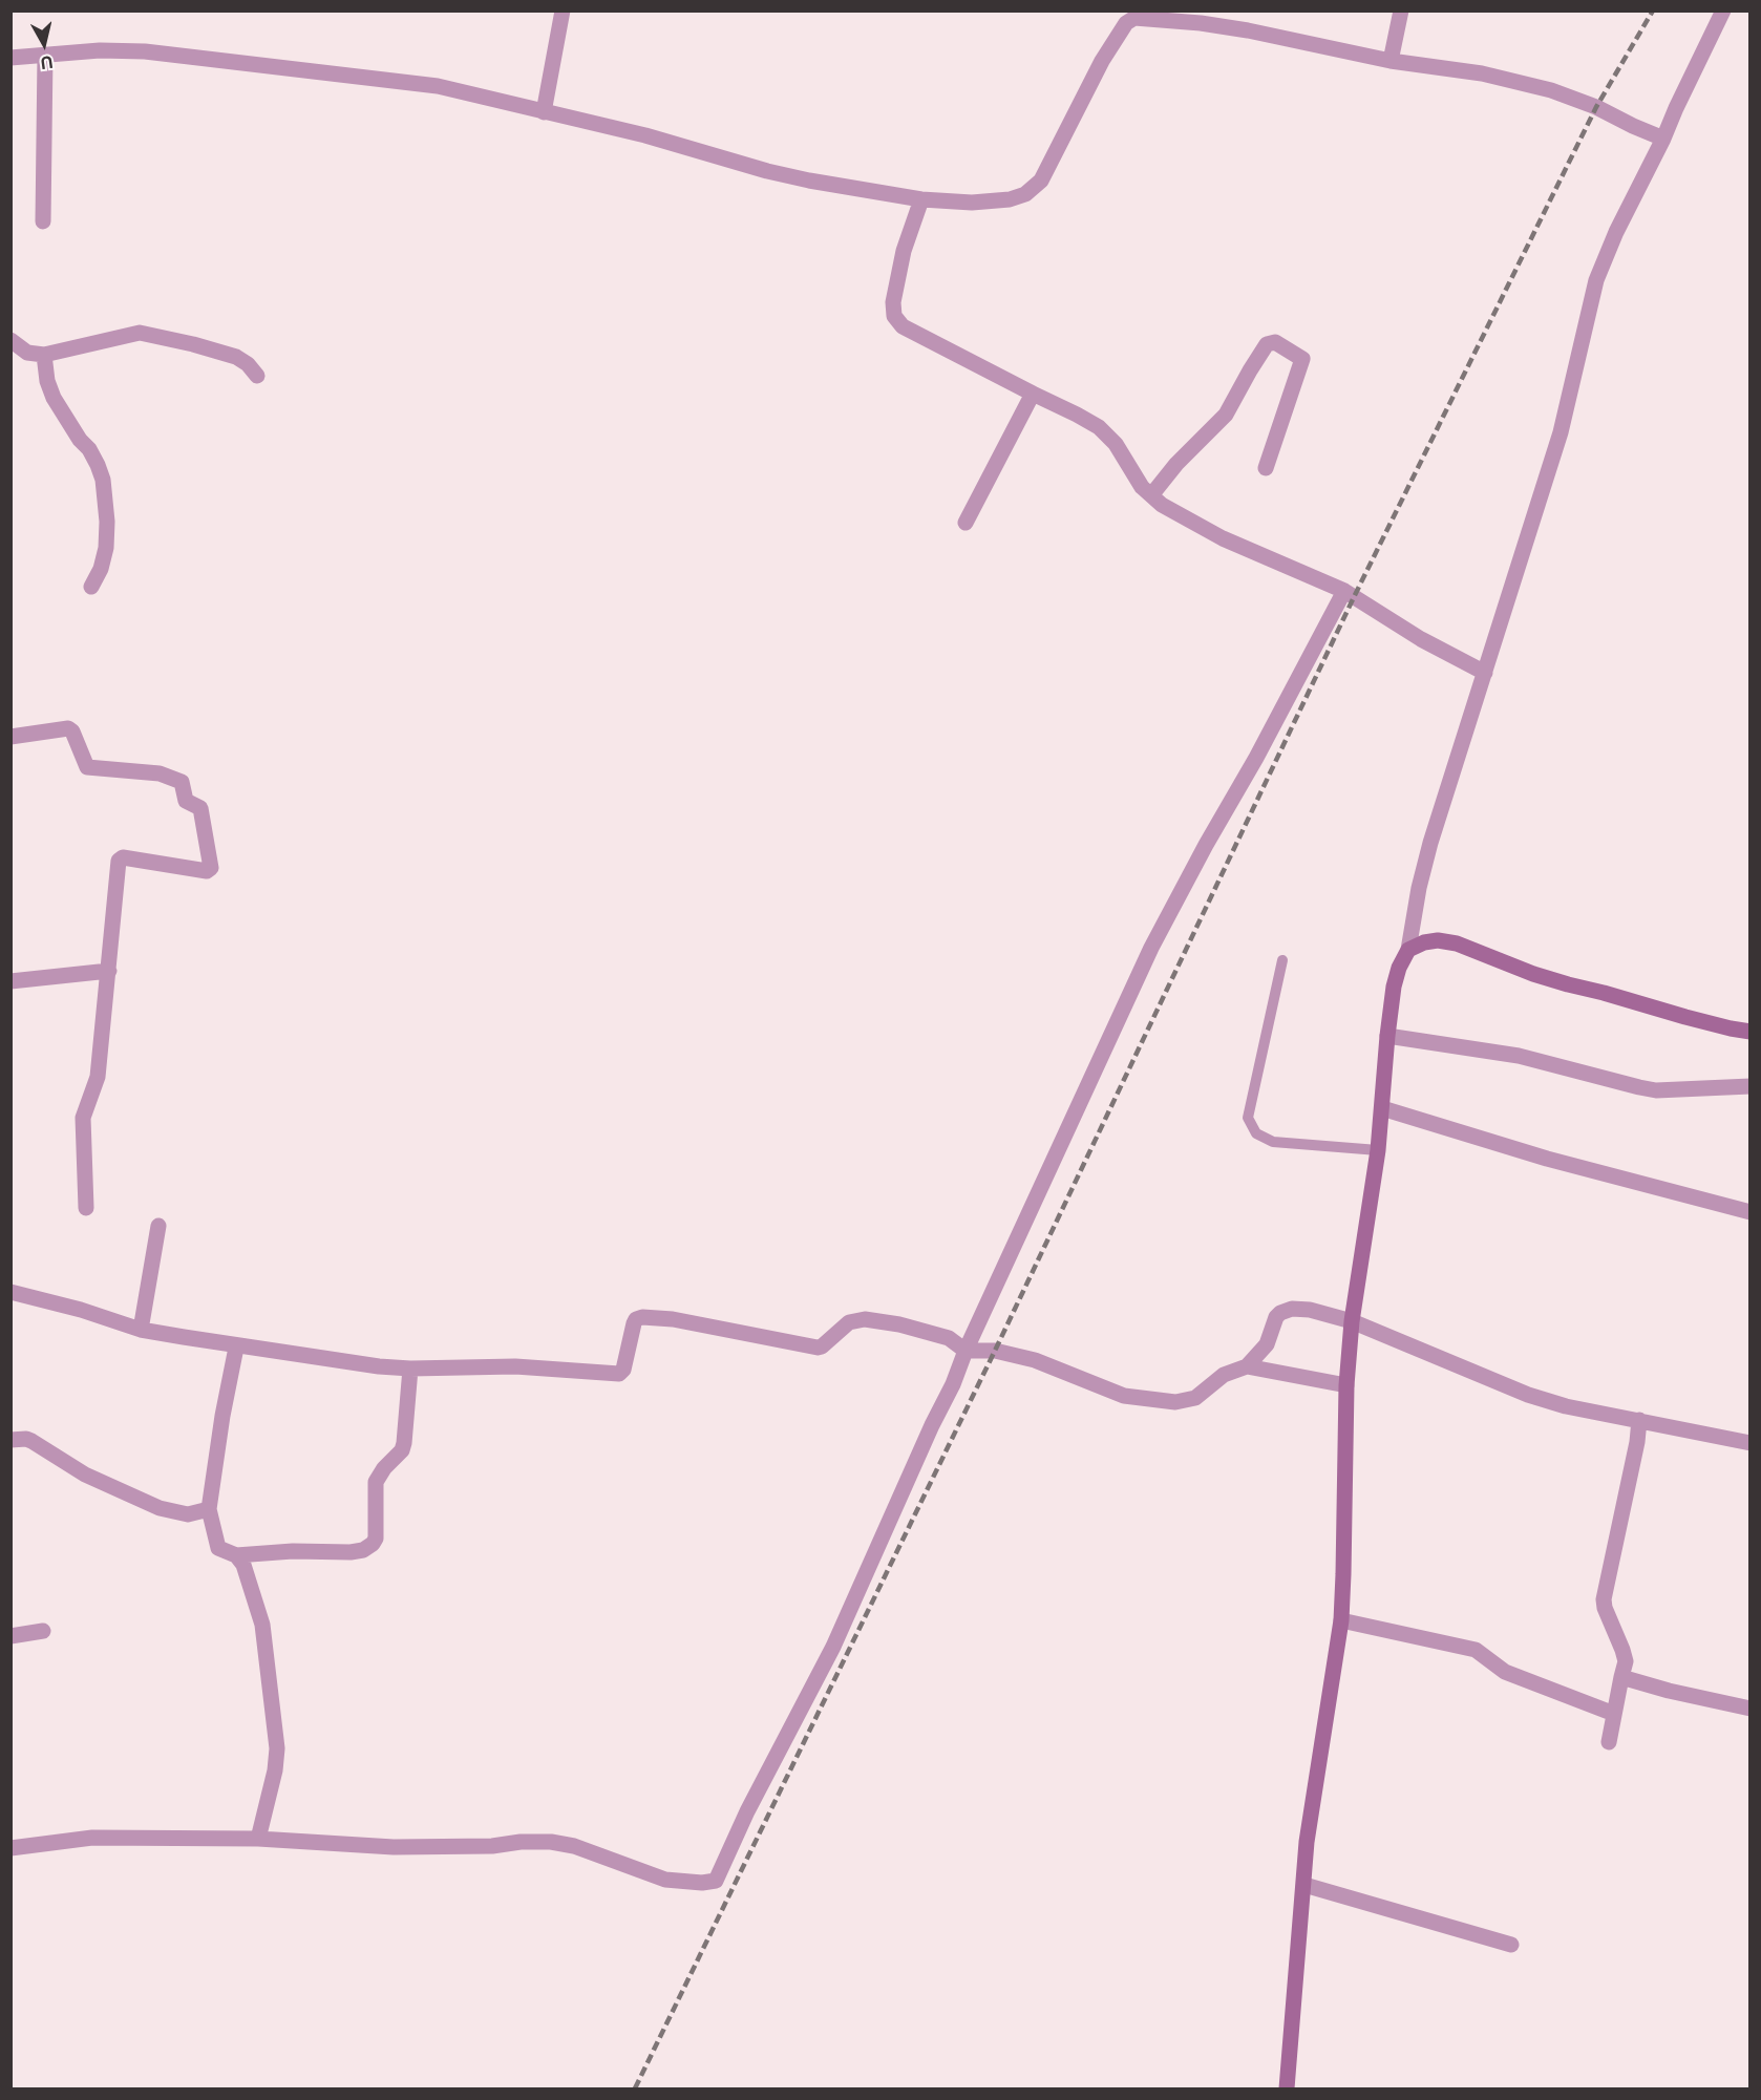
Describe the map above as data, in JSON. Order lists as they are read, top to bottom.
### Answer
{
  "north": "bottom"
}
